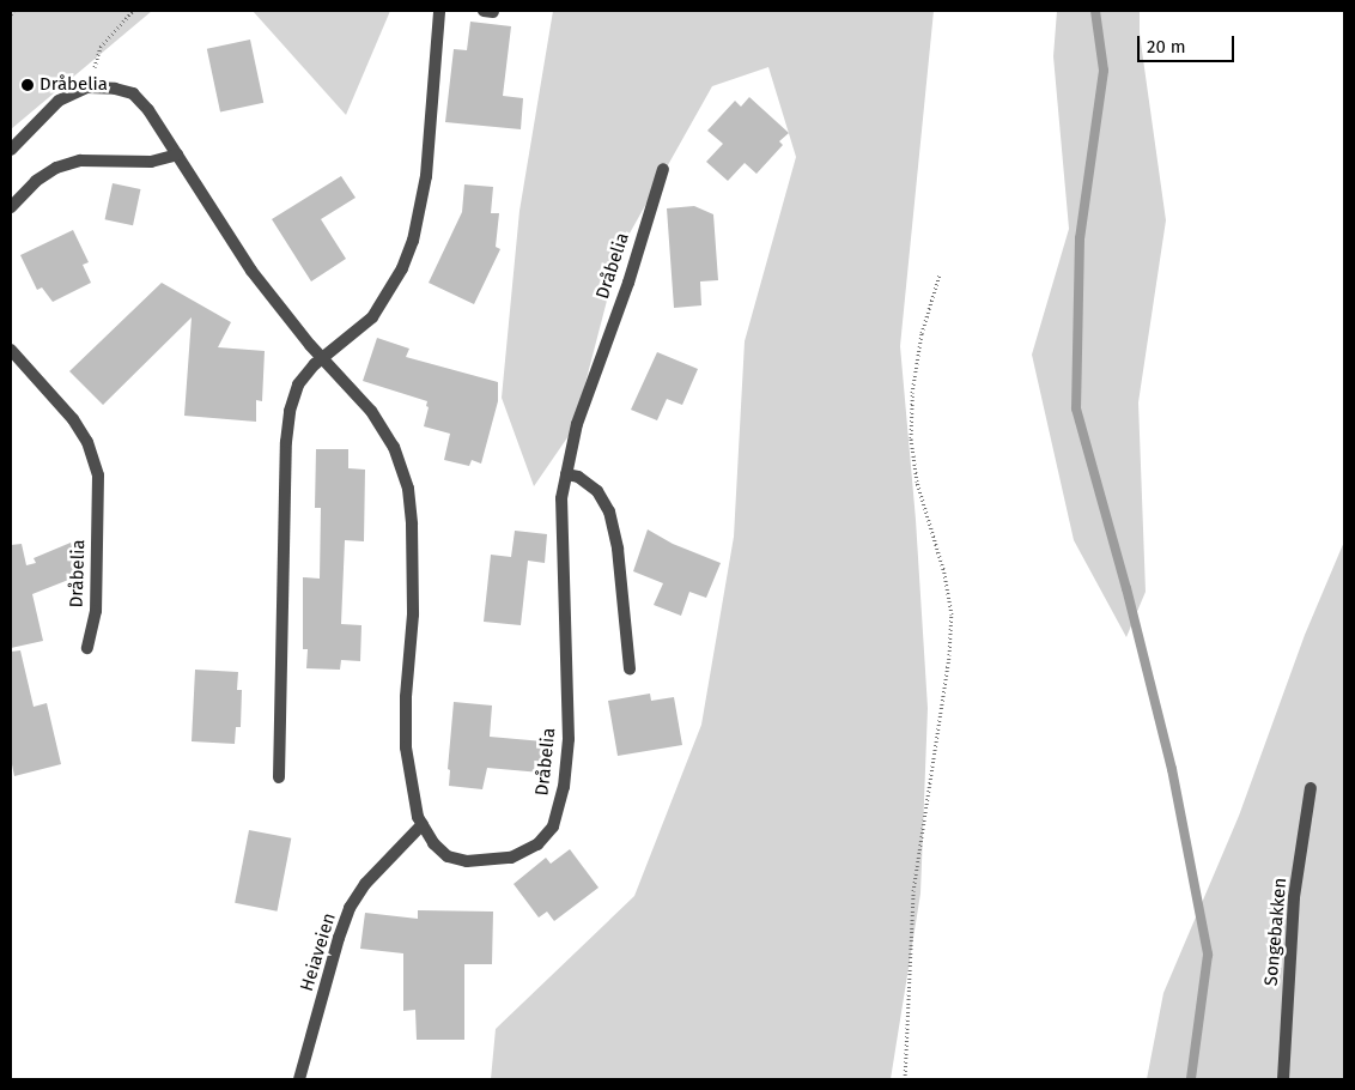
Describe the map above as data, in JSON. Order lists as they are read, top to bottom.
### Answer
{
  "streets": {
    "street": ["Dråbelia", "Songebakken", "Heiaveien"]
  },
  "crossings": [
    ["Dråbelia", "Heiaveien"]
  ],
  "places": ["Dråbelia"],
  "scale_bar": "20 m"
}
